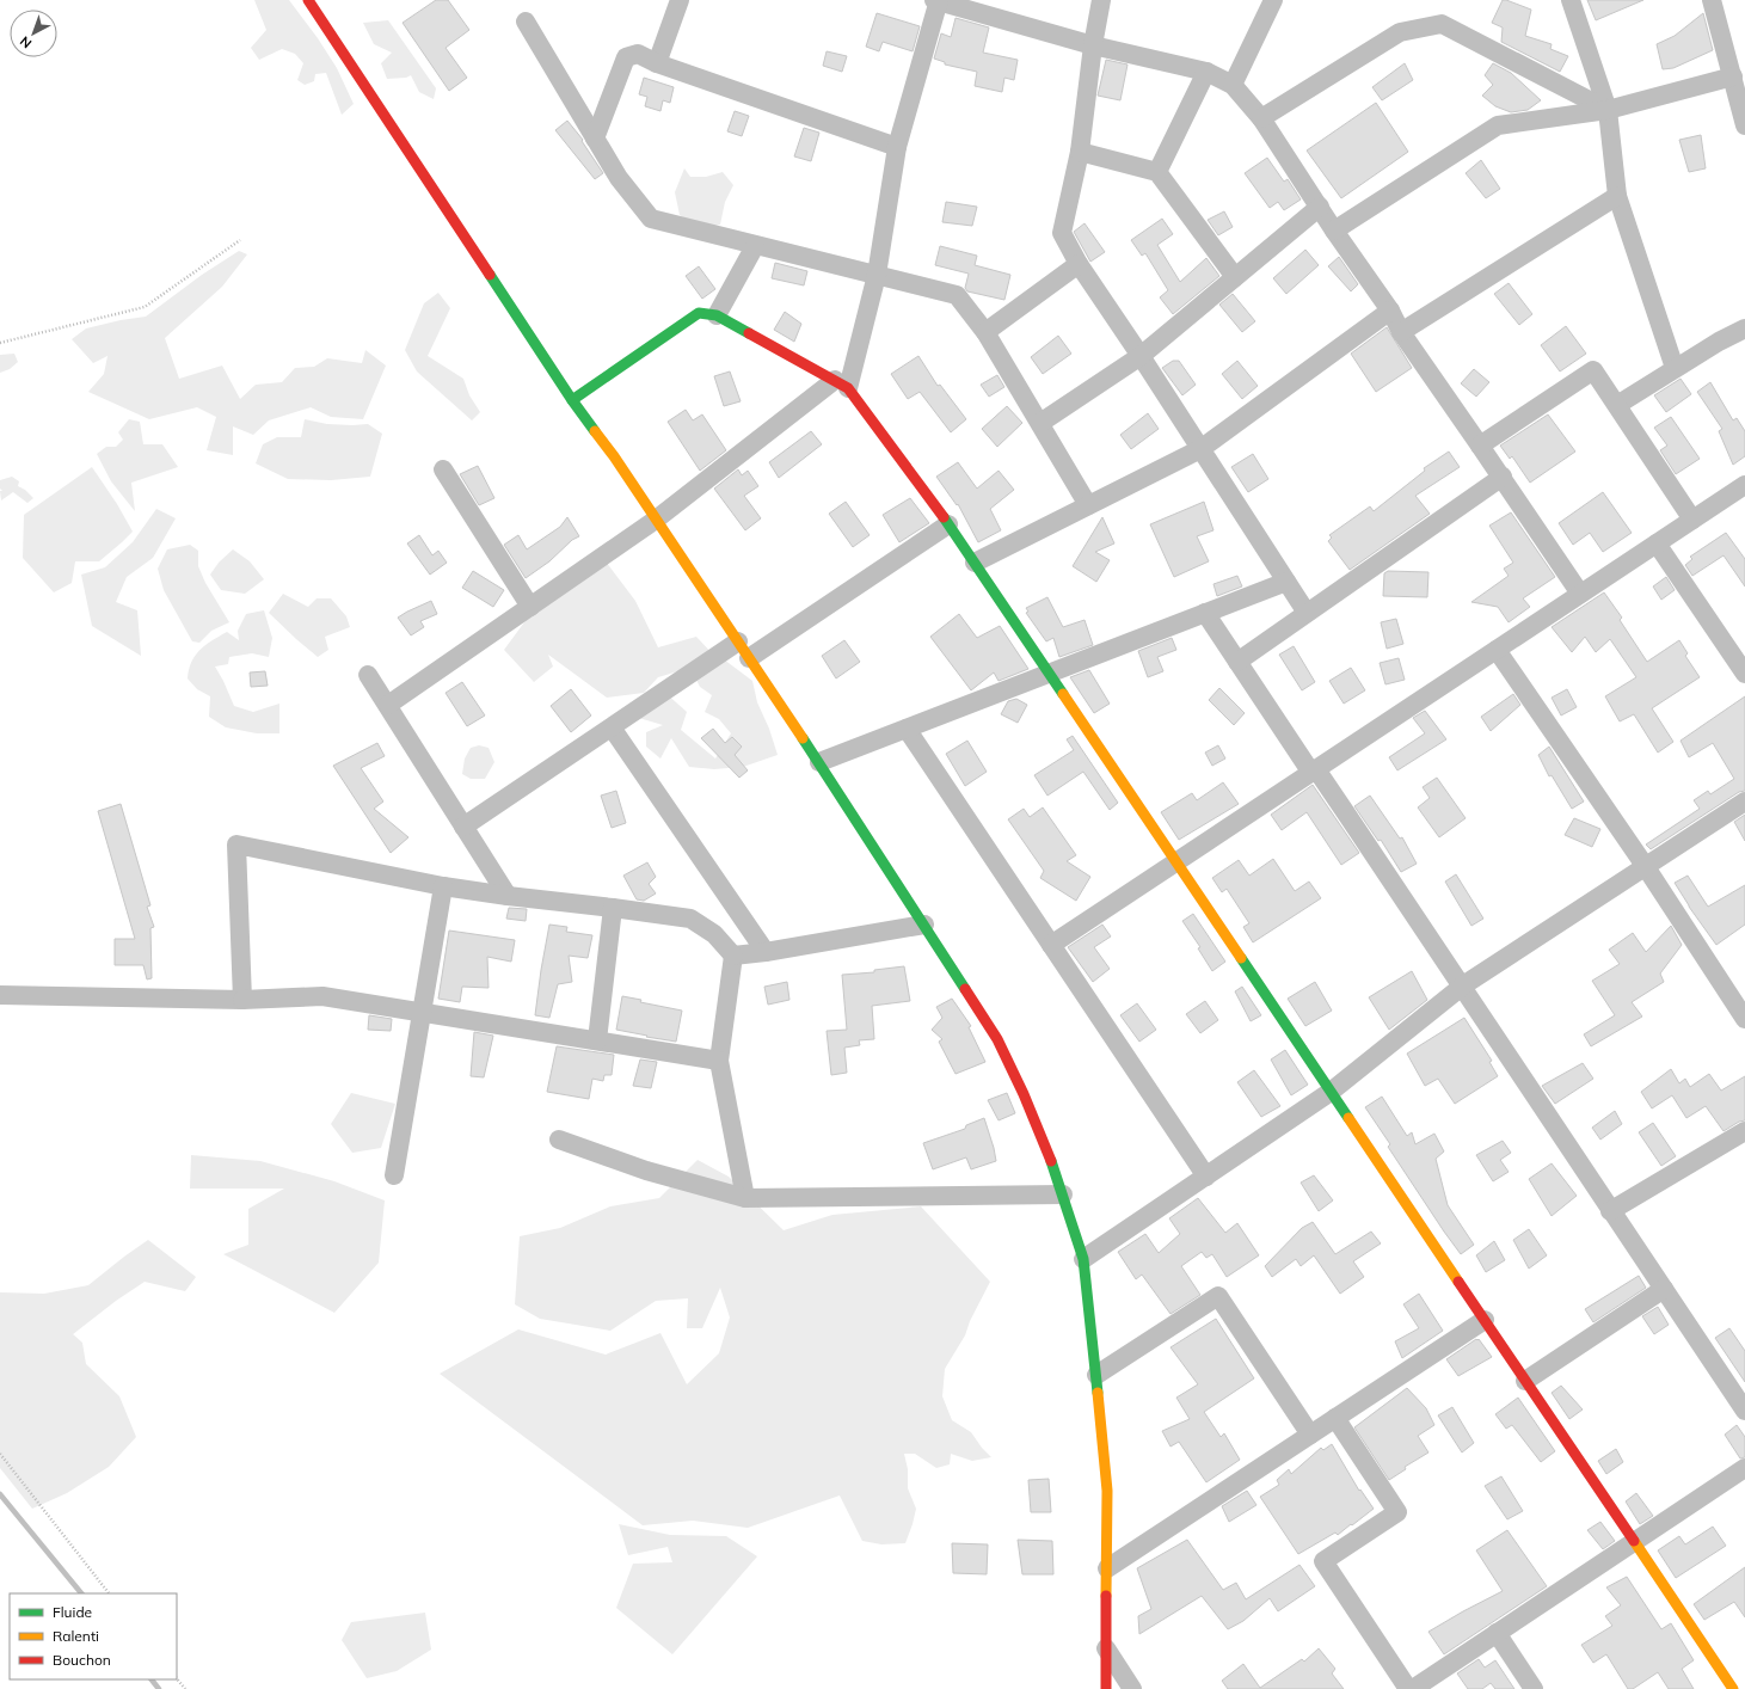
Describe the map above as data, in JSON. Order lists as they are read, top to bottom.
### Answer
{
  "legend": ["Fluide", "Ralenti", "Bouchon"],
  "north": "bottom left"
}
